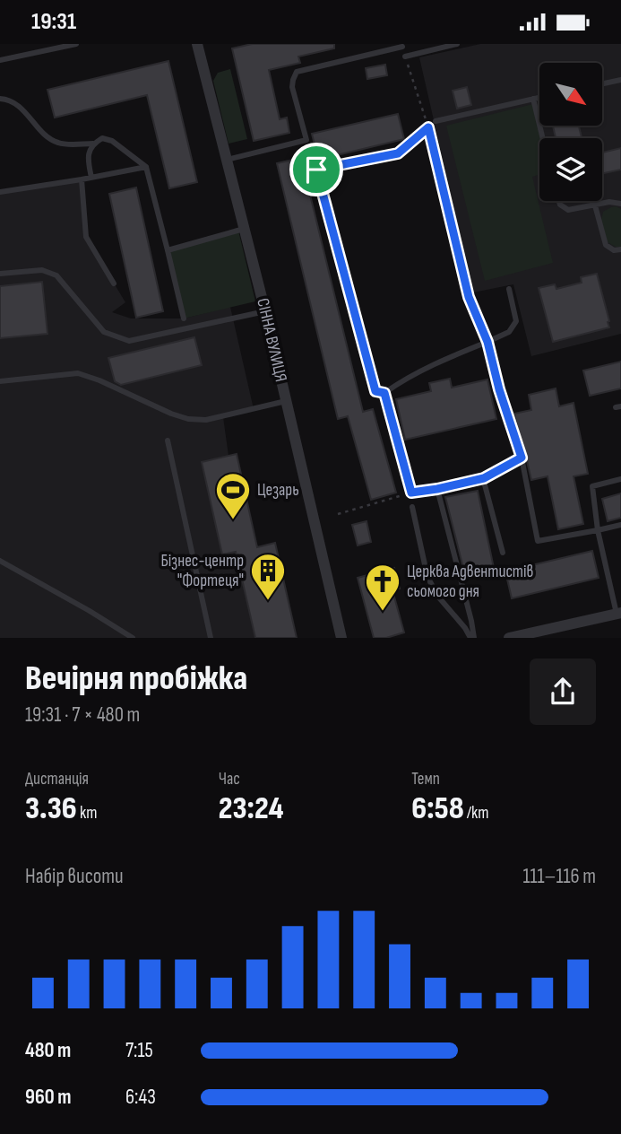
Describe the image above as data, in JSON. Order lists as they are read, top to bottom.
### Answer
{
  "streets": {
    "street": ["СІННА ВУЛИЦЯ"]
  },
  "places": {
    "sports": ["Цезарь"],
    "building": ["Бізнес-центр \"Фортеця\""],
    "church": ["Церква Адвентистів сьомого дня"]
  },
  "north": "bottom right",
  "page": {
    "status": "19:31",
    "heading": ["Вечірня пробіжка", "19:31 · 7 × 480 m"],
    "stats": [
      ["Дистанція", "3.36 km"],
      ["Час", "23:24"],
      ["Темп", "6:58 /km"]
    ],
    "chart": ["Набір висоти", "111–116 m"],
    "list": [
      {
        "name": "480 m",
        "note": "7:15"
      },
      {
        "name": "960 m",
        "note": "6:43"
      }
    ]
  }
}
